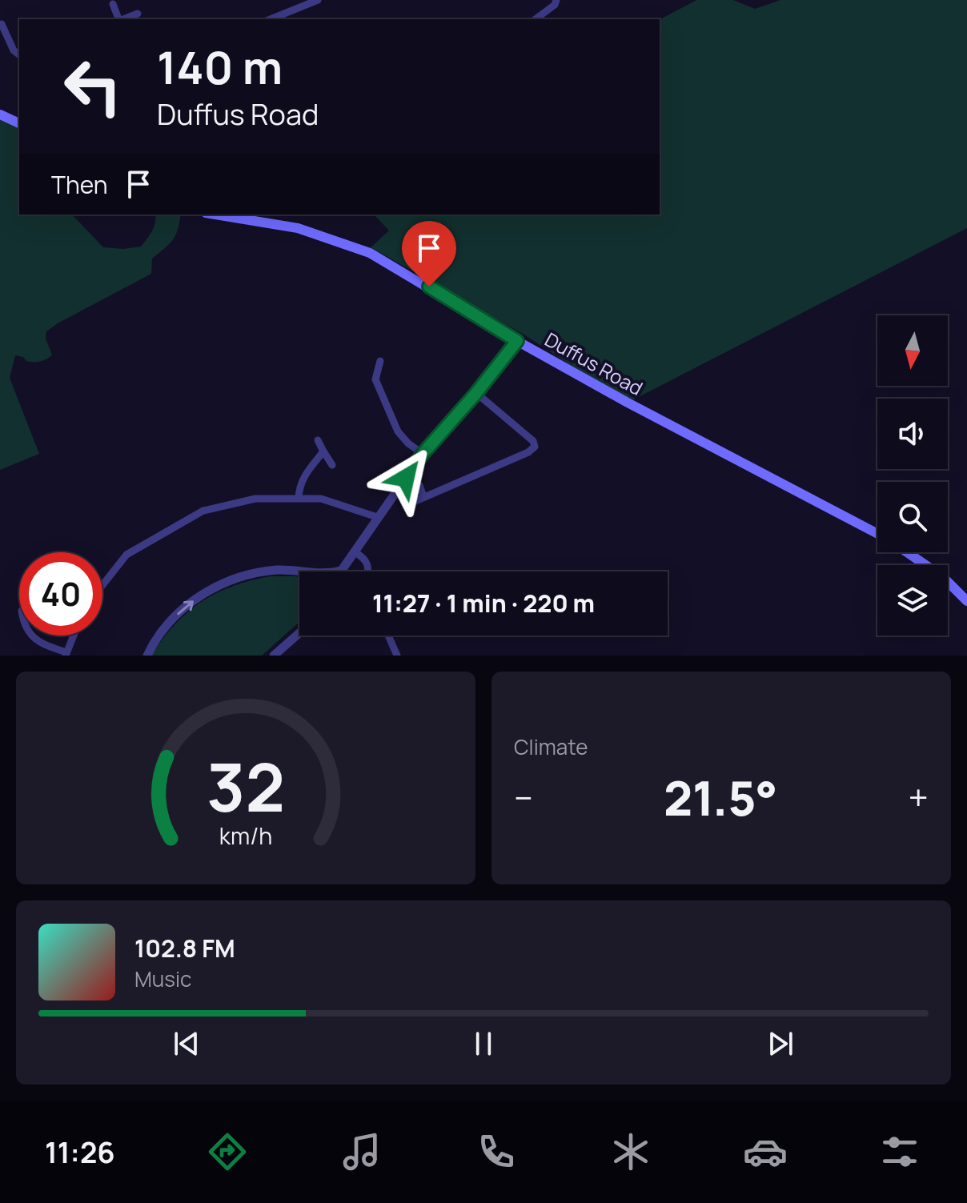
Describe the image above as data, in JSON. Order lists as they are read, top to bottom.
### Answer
{
  "streets": {
    "main road": ["Duffus Road"]
  },
  "north": "bottom",
  "page": {
    "turn": ["140 m", "Duffus Road"],
    "then": "Then",
    "limit": "40",
    "trip": "11:27 · 1 min · 220 m",
    "tile": "Climate",
    "heat": ["−", "21.5°", "+"],
    "song": ["102.8 FM", "Music"],
    "tabs": "11:26",
    "gauge": ["32", "km/h"]
  }
}
